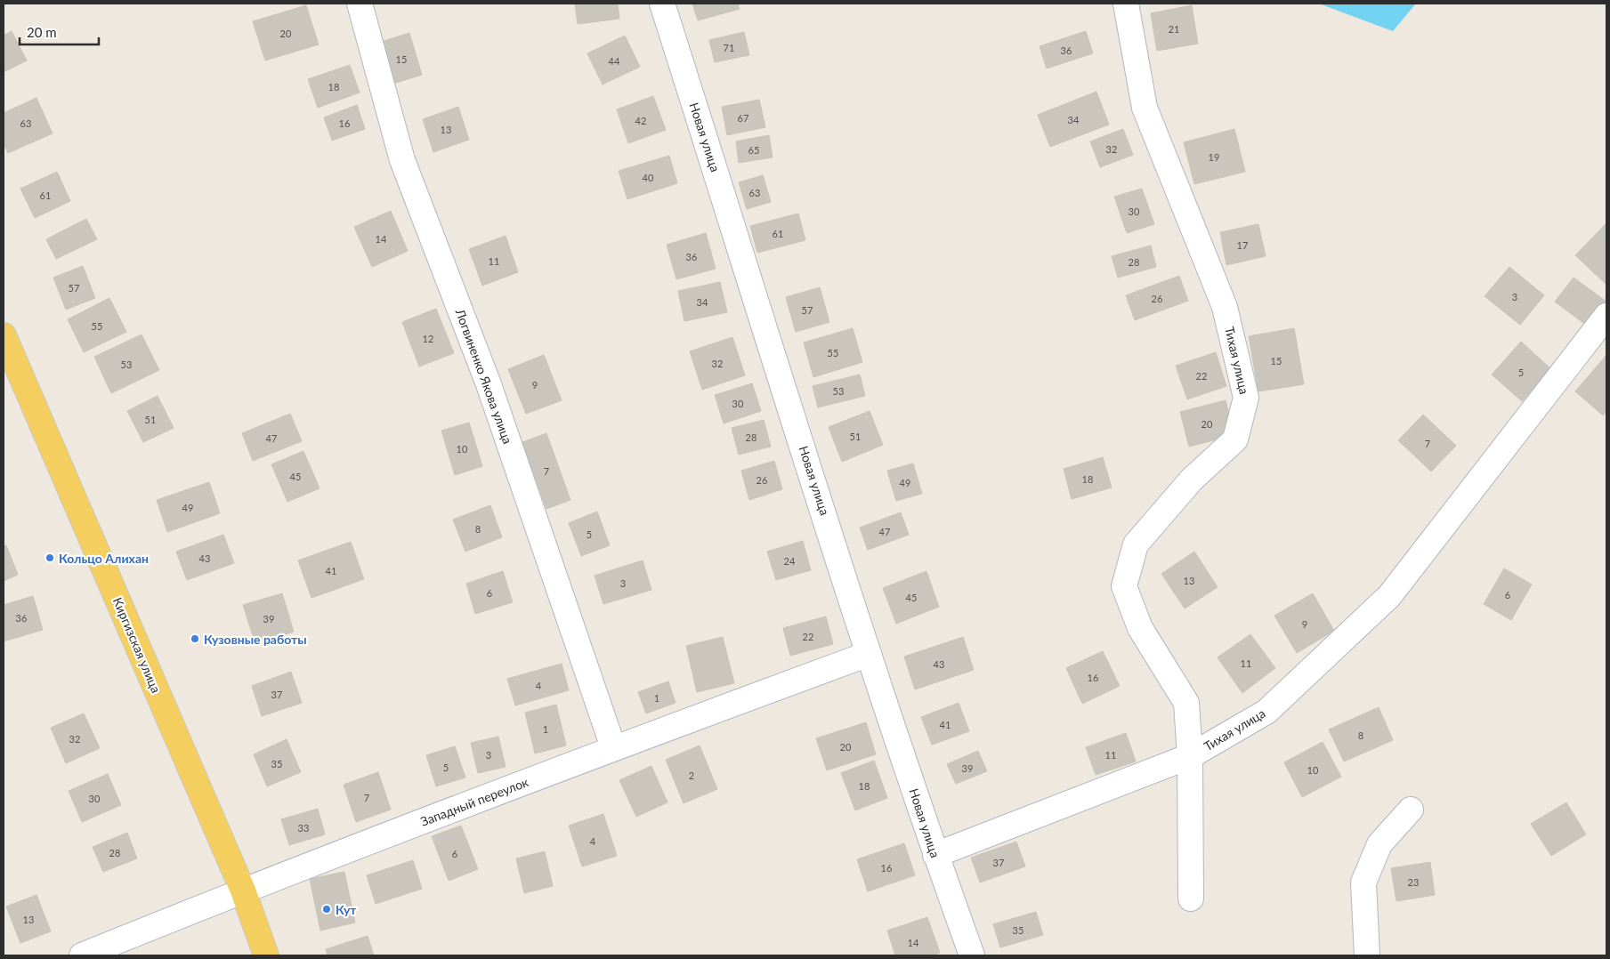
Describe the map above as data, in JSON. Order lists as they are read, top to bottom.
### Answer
{
  "streets": {
    "main road": ["Киргизская улица"],
    "street": [
      "Новая улица",
      "Тихая улица",
      "Логвиненко Якова улица",
      "Западный переулок"
    ]
  },
  "crossings": [
    ["Новая улица", "Тихая улица"],
    ["Новая улица", "Западный переулок"],
    ["Логвиненко Якова улица", "Западный переулок"],
    ["Киргизская улица", "Западный переулок"]
  ],
  "places": ["Кольцо Алихан", "Кузовные работы", "Кут"],
  "house_numbers": [
    "21",
    "20",
    "71",
    "36",
    "15",
    "44",
    "18",
    "67",
    "34",
    "42",
    "63",
    "16",
    "13",
    "32",
    "65",
    "19",
    "40",
    "63",
    "61",
    "30",
    "61",
    "14",
    "17",
    "36",
    "11",
    "28",
    "57",
    "3",
    "26",
    "34",
    "57",
    "55",
    "12",
    "55",
    "15",
    "32",
    "53",
    "5",
    "22",
    "9",
    "53",
    "30",
    "51",
    "20",
    "51",
    "28",
    "47",
    "7",
    "10",
    "7",
    "45",
    "18",
    "26",
    "49",
    "49",
    "8",
    "47",
    "5",
    "43",
    "24",
    "41",
    "13",
    "3",
    "6",
    "6",
    "45",
    "36",
    "39",
    "9",
    "22",
    "11",
    "43",
    "16",
    "4",
    "37",
    "1",
    "41",
    "1",
    "8",
    "32",
    "20",
    "3",
    "11",
    "35",
    "5",
    "39",
    "10",
    "2",
    "18",
    "7",
    "30",
    "33",
    "4",
    "28",
    "6",
    "37",
    "16",
    "23",
    "13",
    "35",
    "14"
  ],
  "scale_bar": "20 m"
}
